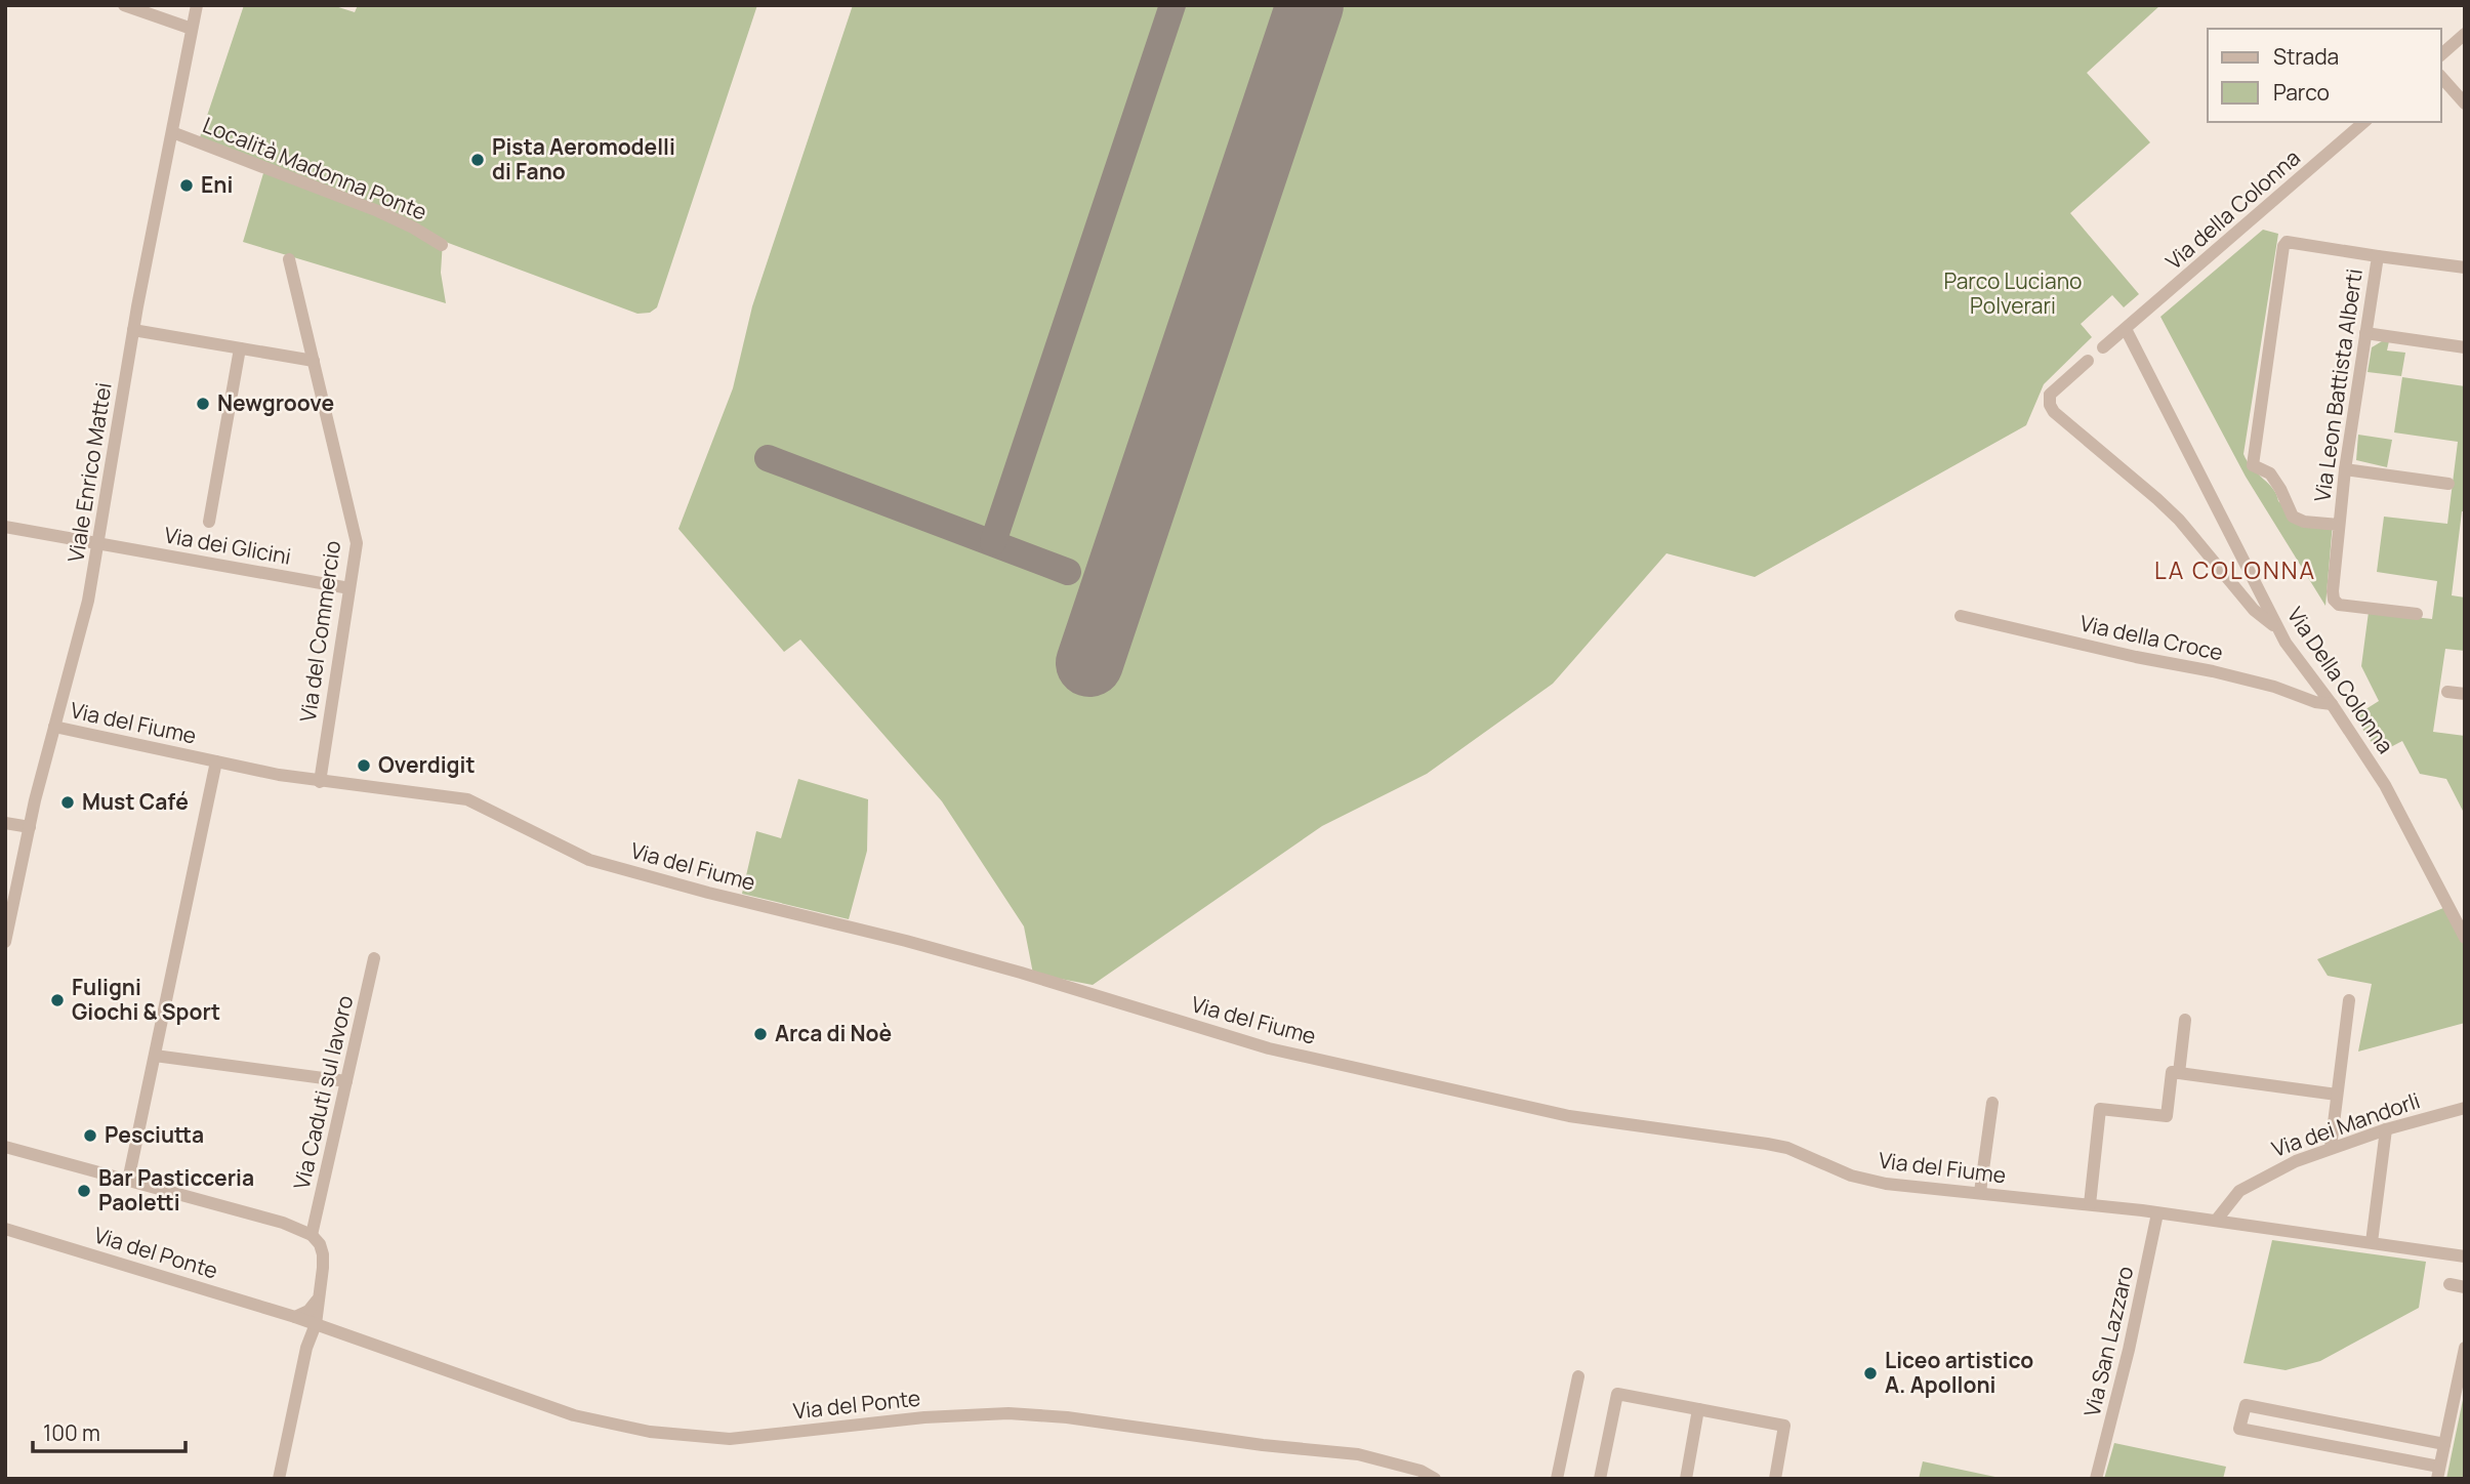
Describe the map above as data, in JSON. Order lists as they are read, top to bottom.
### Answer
{
  "streets": {
    "street": [
      "Località Madonna Ponte",
      "Via della Colonna",
      "Via Leon Battista Alberti",
      "Viale Enrico Mattei",
      "Via dei Glicini",
      "Via del Commercio",
      "Via della Croce",
      "Via Della Colonna",
      "Via del Fiume",
      "Via Caduti sul lavoro",
      "Via dei Mandorli",
      "Via del Ponte",
      "Via San Lazzaro"
    ]
  },
  "crossings": [
    ["Località Madonna Ponte", "Viale Enrico Mattei"],
    ["Via della Colonna", "Via Della Colonna"],
    ["Viale Enrico Mattei", "Via dei Glicini"],
    ["Viale Enrico Mattei", "Via del Fiume"],
    ["Via dei Glicini", "Via del Commercio"],
    ["Via del Commercio", "Via del Fiume"],
    ["Via della Croce", "Via Della Colonna"],
    ["Via del Fiume", "Via dei Mandorli"],
    ["Via del Fiume", "Via San Lazzaro"]
  ],
  "districts": ["LA COLONNA"],
  "parks": ["Parco Luciano Polverari"],
  "places": [
    "Pista Aeromodelli di Fano",
    "Eni",
    "Newgroove",
    "Overdigit",
    "Must Café",
    "Fuligni Giochi & Sport",
    "Arca di Noè",
    "Pesciutta",
    "Bar Pasticceria Paoletti",
    "Liceo artistico A. Apolloni"
  ],
  "legend": ["Strada", "Parco"],
  "scale_bar": "100 m"
}
